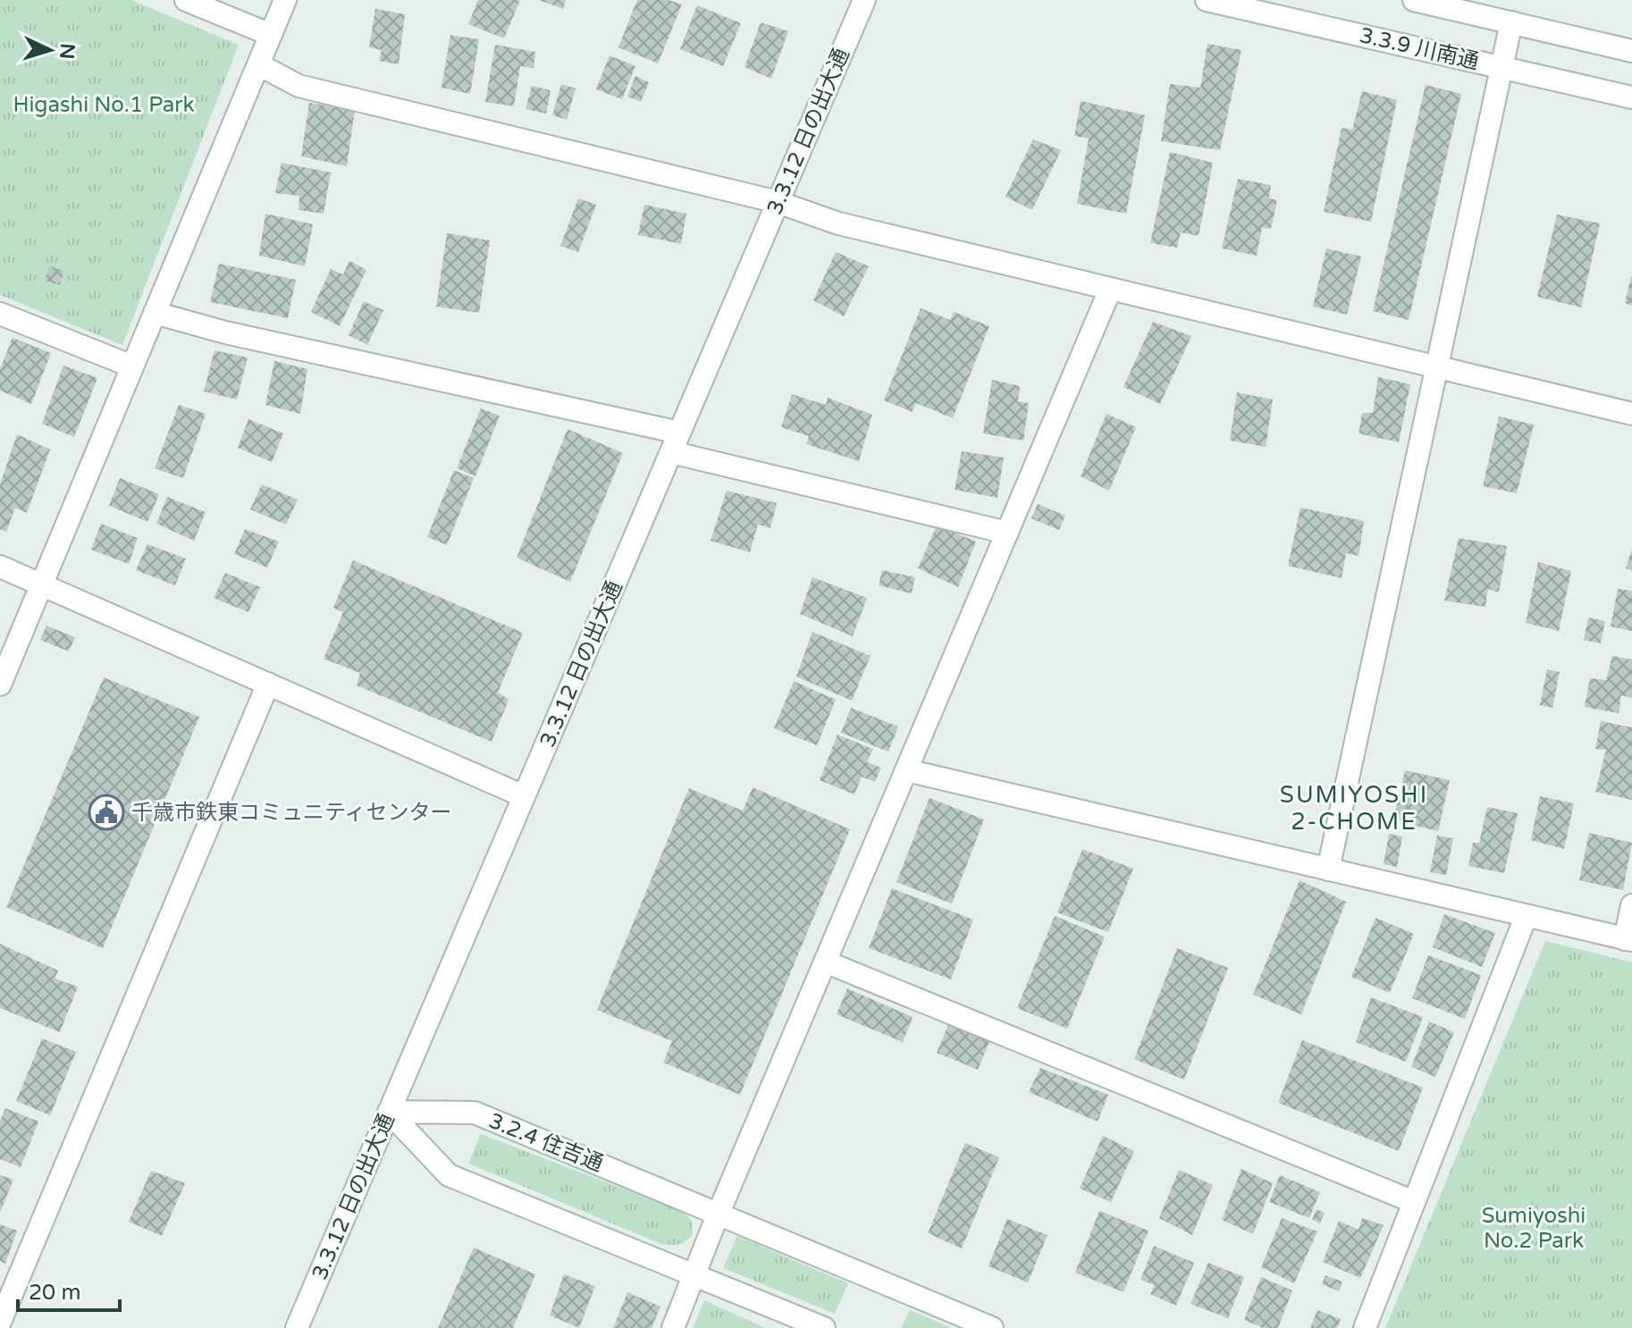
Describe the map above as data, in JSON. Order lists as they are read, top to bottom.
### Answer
{
  "streets": {
    "street": ["3.3.9 川南通", "3.3.12 日の出大通", "3.2.4 住吉通"]
  },
  "crossings": [
    ["3.3.12 日の出大通", "3.2.4 住吉通"]
  ],
  "districts": ["SUMIYOSHI 2-CHOME"],
  "parks": ["Higashi No.1 Park", "Sumiyoshi No.2 Park"],
  "places": {
    "public building": ["千歳市鉄東コミュニティセンター"]
  },
  "scale_bar": "20 m",
  "north": "right"
}
